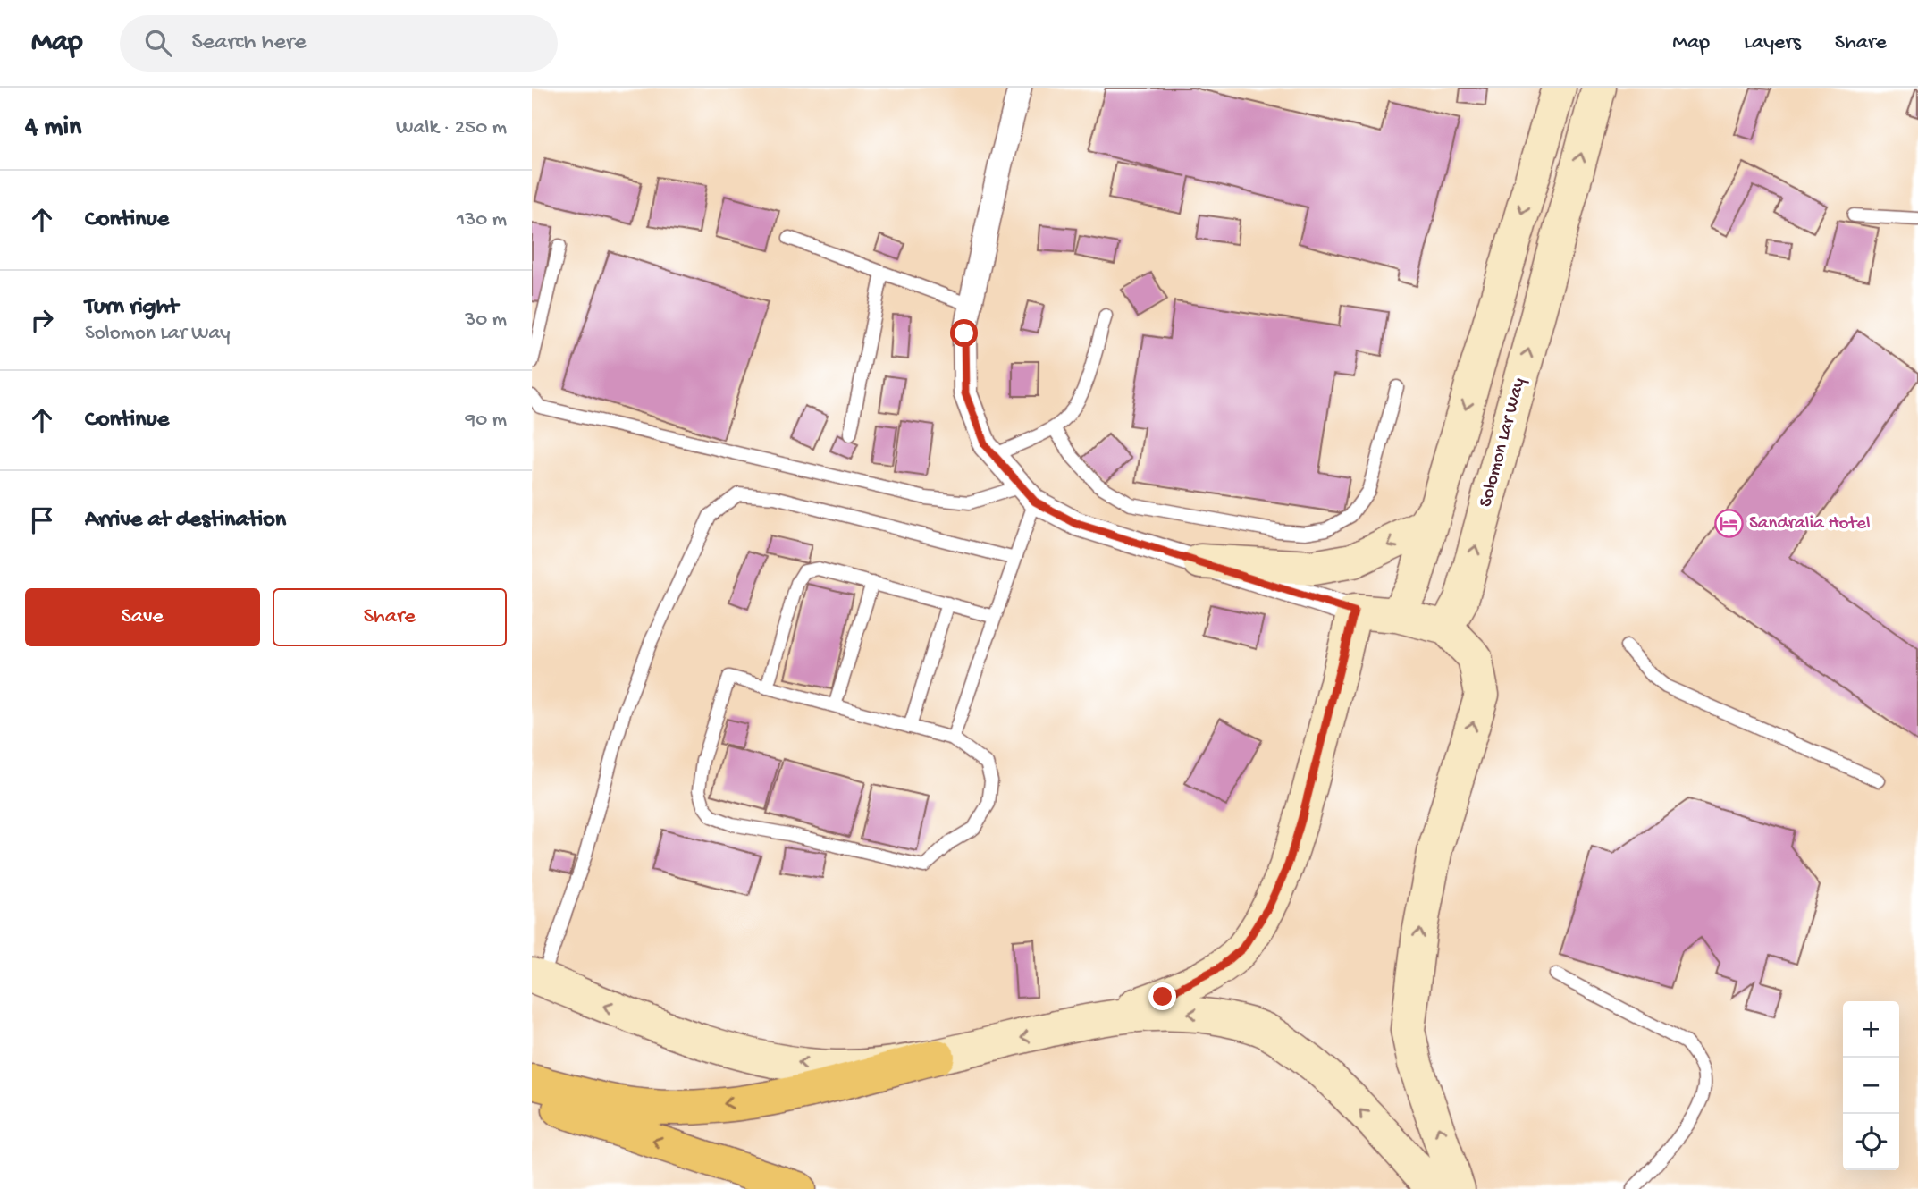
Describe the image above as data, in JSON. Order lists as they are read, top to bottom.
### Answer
{
  "streets": {
    "street": ["Solomon Lar Way"]
  },
  "places": {
    "hotel": ["Sandralia Hotel"]
  },
  "page": {
    "header": "Map",
    "search": "Search here",
    "nav": ["Map", "Layers", "Share"],
    "heading": ["4 min", "Walk · 250 m"],
    "list": [
      ["Continue", "130 m"],
      ["Turn right", "Solomon Lar Way", "30 m"],
      ["Continue", "90 m"],
      "Arrive at destination"
    ],
    "buttons": ["Save", "Share"],
    "map_buttons": ["+", "−"]
  }
}
